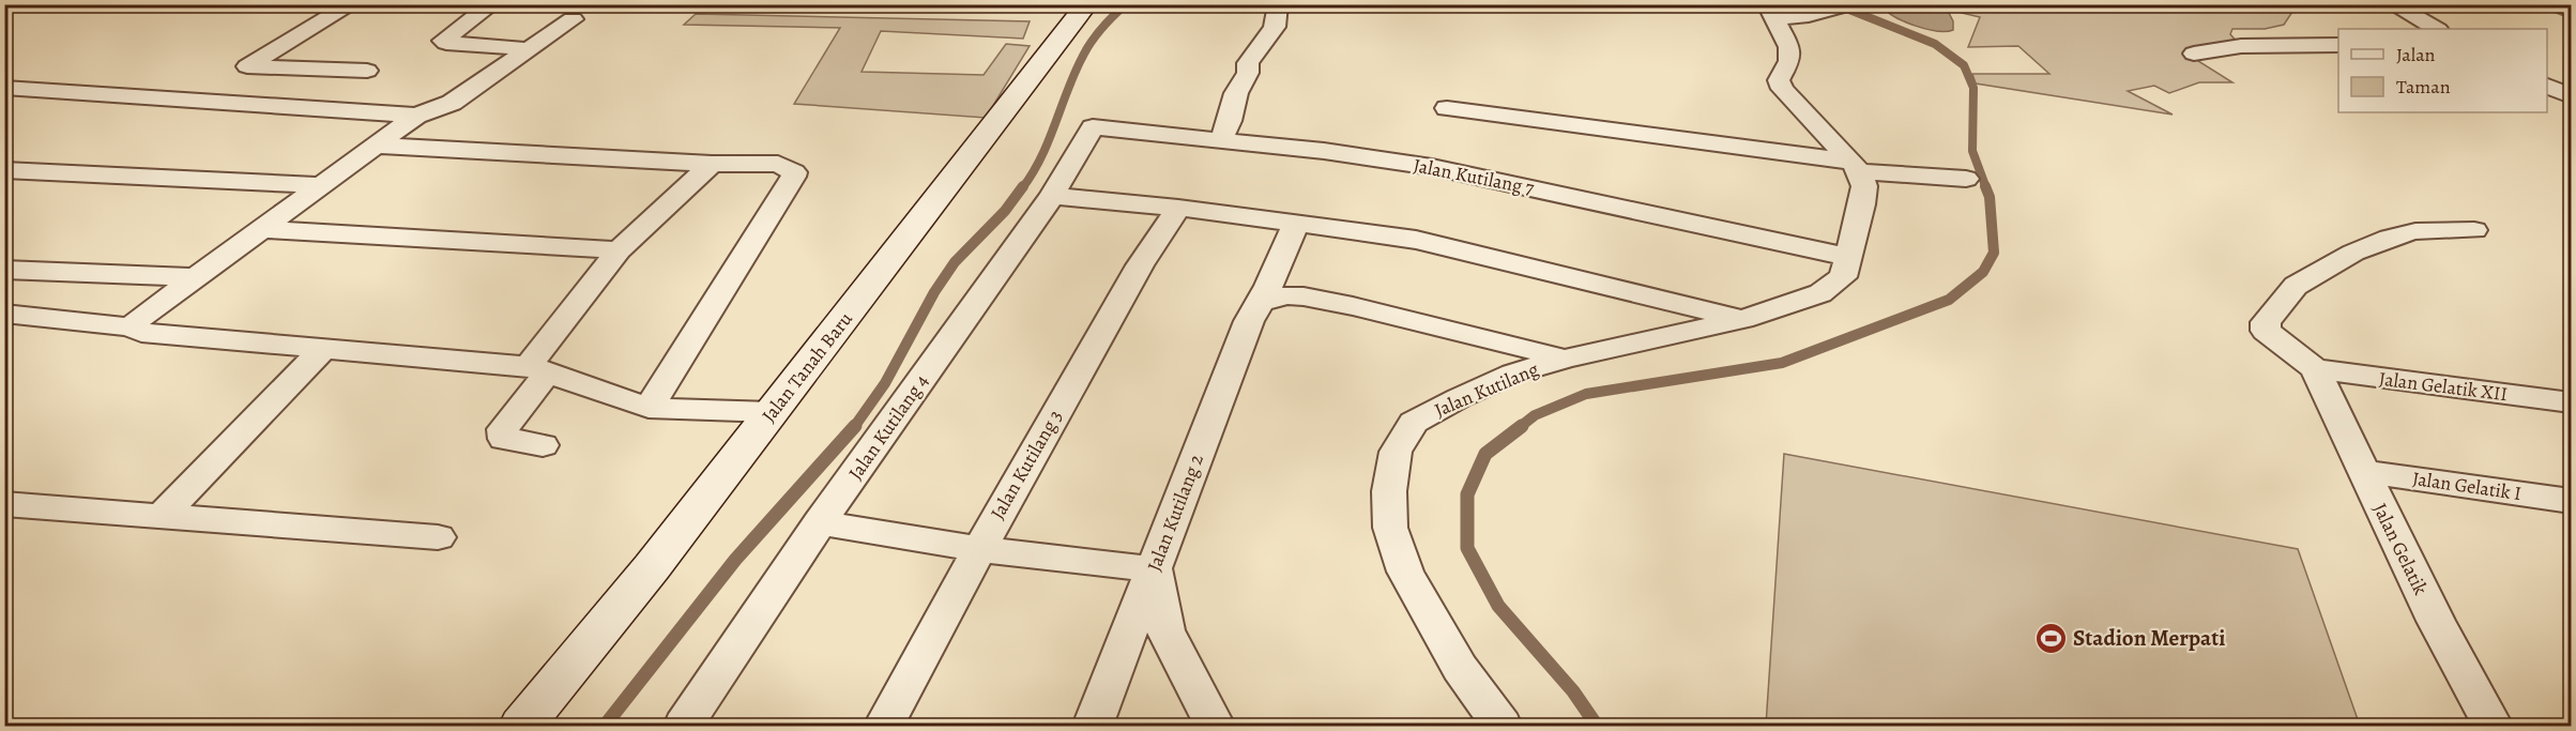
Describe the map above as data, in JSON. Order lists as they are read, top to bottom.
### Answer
{
  "streets": {
    "main road": ["Jalan Tanah Baru"],
    "street": [
      "Jalan Kutilang 7",
      "Jalan Gelatik XII",
      "Jalan Kutilang",
      "Jalan Kutilang 4",
      "Jalan Kutilang 3",
      "Jalan Gelatik I",
      "Jalan Kutilang 2",
      "Jalan Gelatik"
    ]
  },
  "crossings": [
    ["Jalan Kutilang 7", "Jalan Kutilang"],
    ["Jalan Kutilang 7", "Jalan Kutilang 4"],
    ["Jalan Gelatik XII", "Jalan Gelatik"],
    ["Jalan Gelatik I", "Jalan Gelatik"]
  ],
  "places": {
    "sports": ["Stadion Merpati"]
  },
  "legend": ["Jalan", "Taman"]
}
